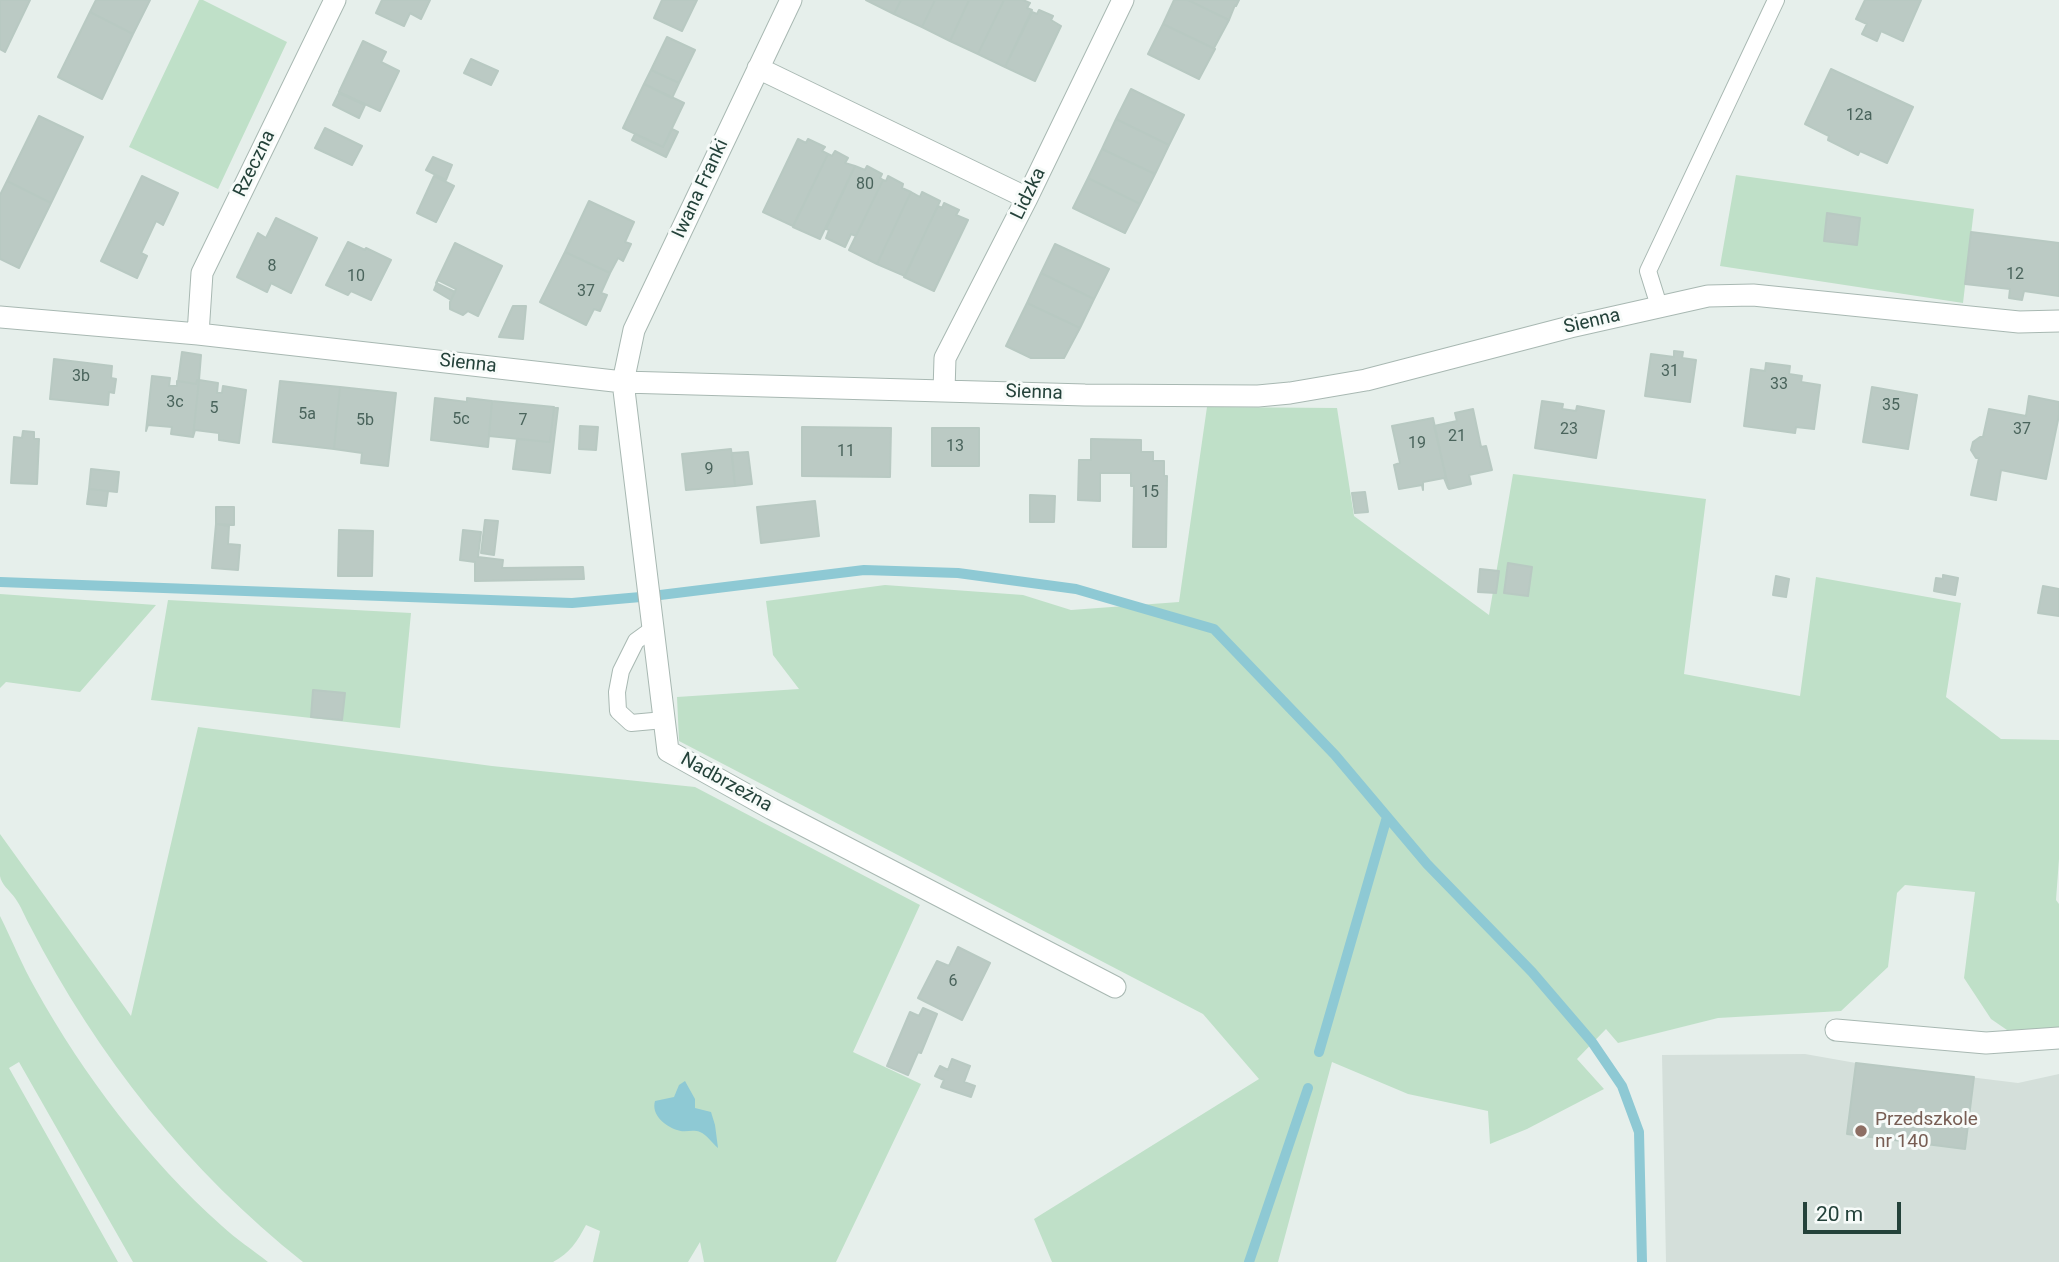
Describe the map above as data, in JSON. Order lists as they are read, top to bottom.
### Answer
{
  "streets": {
    "street": [
      "Rzeczna",
      "Iwana Franki",
      "Lidzka",
      "Sienna",
      "Nadbrzeżna"
    ]
  },
  "crossings": [
    ["Rzeczna", "Sienna"],
    ["Iwana Franki", "Sienna"],
    ["Iwana Franki", "Nadbrzeżna"],
    ["Lidzka", "Sienna"],
    ["Sienna", "Nadbrzeżna"]
  ],
  "places": ["Przedszkole nr 140"],
  "house_numbers": [
    "12a",
    "80",
    "8",
    "12",
    "10",
    "37",
    "31",
    "3b",
    "33",
    "3c",
    "35",
    "5",
    "5a",
    "5c",
    "5b",
    "7",
    "23",
    "37",
    "21",
    "19",
    "13",
    "11",
    "9",
    "15",
    "6"
  ],
  "scale_bar": "20 m"
}
